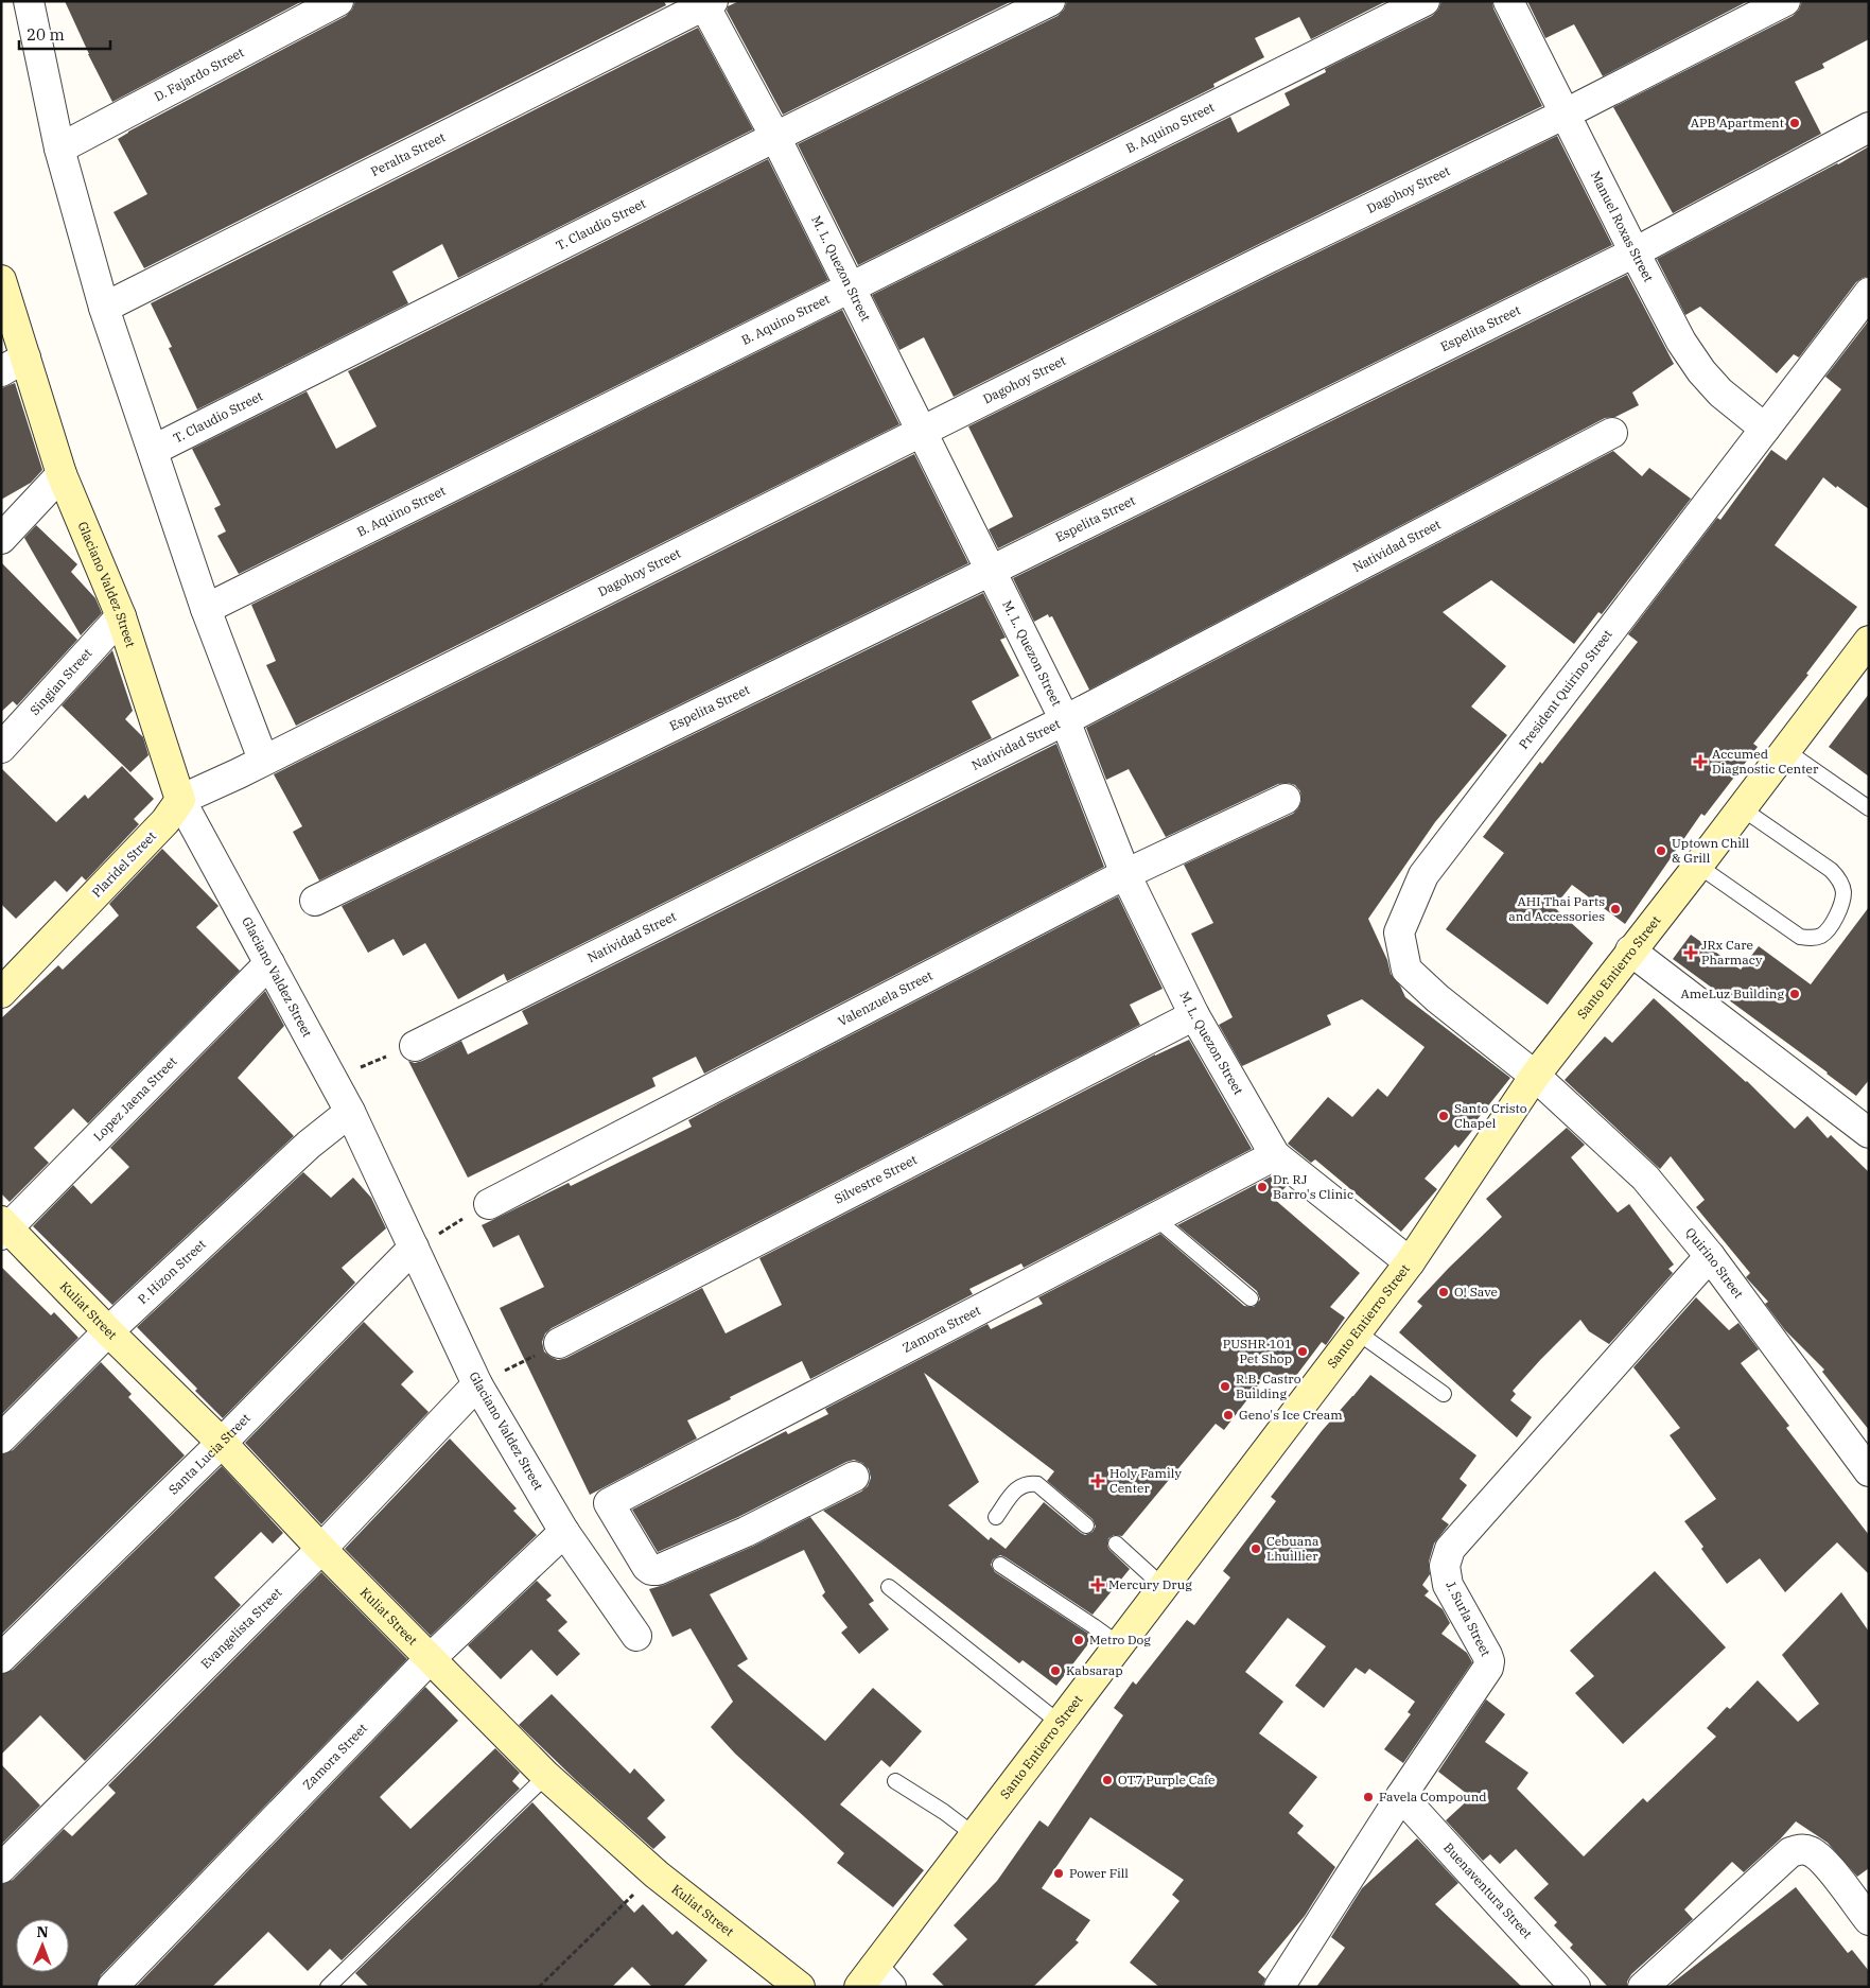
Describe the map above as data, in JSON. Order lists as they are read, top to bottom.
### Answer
{
  "streets": {
    "street": [
      "D. Fajardo Street",
      "B. Aquino Street",
      "Peralta Street",
      "Dagohoy Street",
      "T. Claudio Street",
      "Manuel Roxas Street",
      "M. L. Quezon Street",
      "Espelita Street",
      "Natividad Street",
      "Glaciano Valdez Street",
      "Singian Street",
      "President Quirino Street",
      "Plaridel Street",
      "Santo Entierro Street",
      "Valenzuela Street",
      "Lopez Jaena Street",
      "Silvestre Street",
      "Quirino Street",
      "P. Hizon Street",
      "Kuliat Street",
      "Zamora Street",
      "Santa Lucia Street",
      "J. Surla Street",
      "Evangelista Street",
      "Buenaventura Street"
    ]
  },
  "crossings": [
    ["B. Aquino Street", "M. L. Quezon Street"],
    ["Peralta Street", "M. L. Quezon Street"],
    ["Dagohoy Street", "Manuel Roxas Street"],
    ["Dagohoy Street", "M. L. Quezon Street"],
    ["Dagohoy Street", "Plaridel Street"],
    ["T. Claudio Street", "M. L. Quezon Street"],
    ["Manuel Roxas Street", "Espelita Street"],
    ["Manuel Roxas Street", "President Quirino Street"],
    ["M. L. Quezon Street", "Espelita Street"],
    ["M. L. Quezon Street", "Natividad Street"],
    ["M. L. Quezon Street", "Santo Entierro Street"],
    ["M. L. Quezon Street", "Valenzuela Street"],
    ["M. L. Quezon Street", "Silvestre Street"],
    ["M. L. Quezon Street", "Zamora Street"],
    ["Glaciano Valdez Street", "Singian Street"],
    ["Glaciano Valdez Street", "Plaridel Street"],
    ["Glaciano Valdez Street", "Lopez Jaena Street"],
    ["Glaciano Valdez Street", "P. Hizon Street"],
    ["Glaciano Valdez Street", "Zamora Street"],
    ["Glaciano Valdez Street", "Santa Lucia Street"],
    ["Glaciano Valdez Street", "Evangelista Street"],
    ["President Quirino Street", "Santo Entierro Street"],
    ["President Quirino Street", "Quirino Street"],
    ["Santo Entierro Street", "Quirino Street"],
    ["Lopez Jaena Street", "Kuliat Street"],
    ["Quirino Street", "J. Surla Street"],
    ["P. Hizon Street", "Kuliat Street"],
    ["Kuliat Street", "Zamora Street"],
    ["Kuliat Street", "Santa Lucia Street"],
    ["Kuliat Street", "Evangelista Street"],
    ["J. Surla Street", "Buenaventura Street"]
  ],
  "places": {
    "other": [
      "APB Apartment",
      "Uptown Chill & Grill",
      "AHI Thai Parts and Accessories",
      "AmeLuz Building",
      "Santo Cristo Chapel",
      "Dr. RJ Barro's Clinic",
      "O! Save",
      "PUSHR 101 Pet Shop",
      "R.B. Castro Building",
      "Geno's Ice Cream",
      "Cebuana Lhuillier",
      "Metro Dog",
      "Kabsarap",
      "OT7 Purple Cafe",
      "Favela Compound",
      "Power Fill"
    ],
    "health": [
      "Accumed Diagnostic Center",
      "JRx Care Pharmacy",
      "Holy Family Center",
      "Mercury Drug"
    ]
  },
  "scale_bar": "20 m",
  "north": "top"
}
